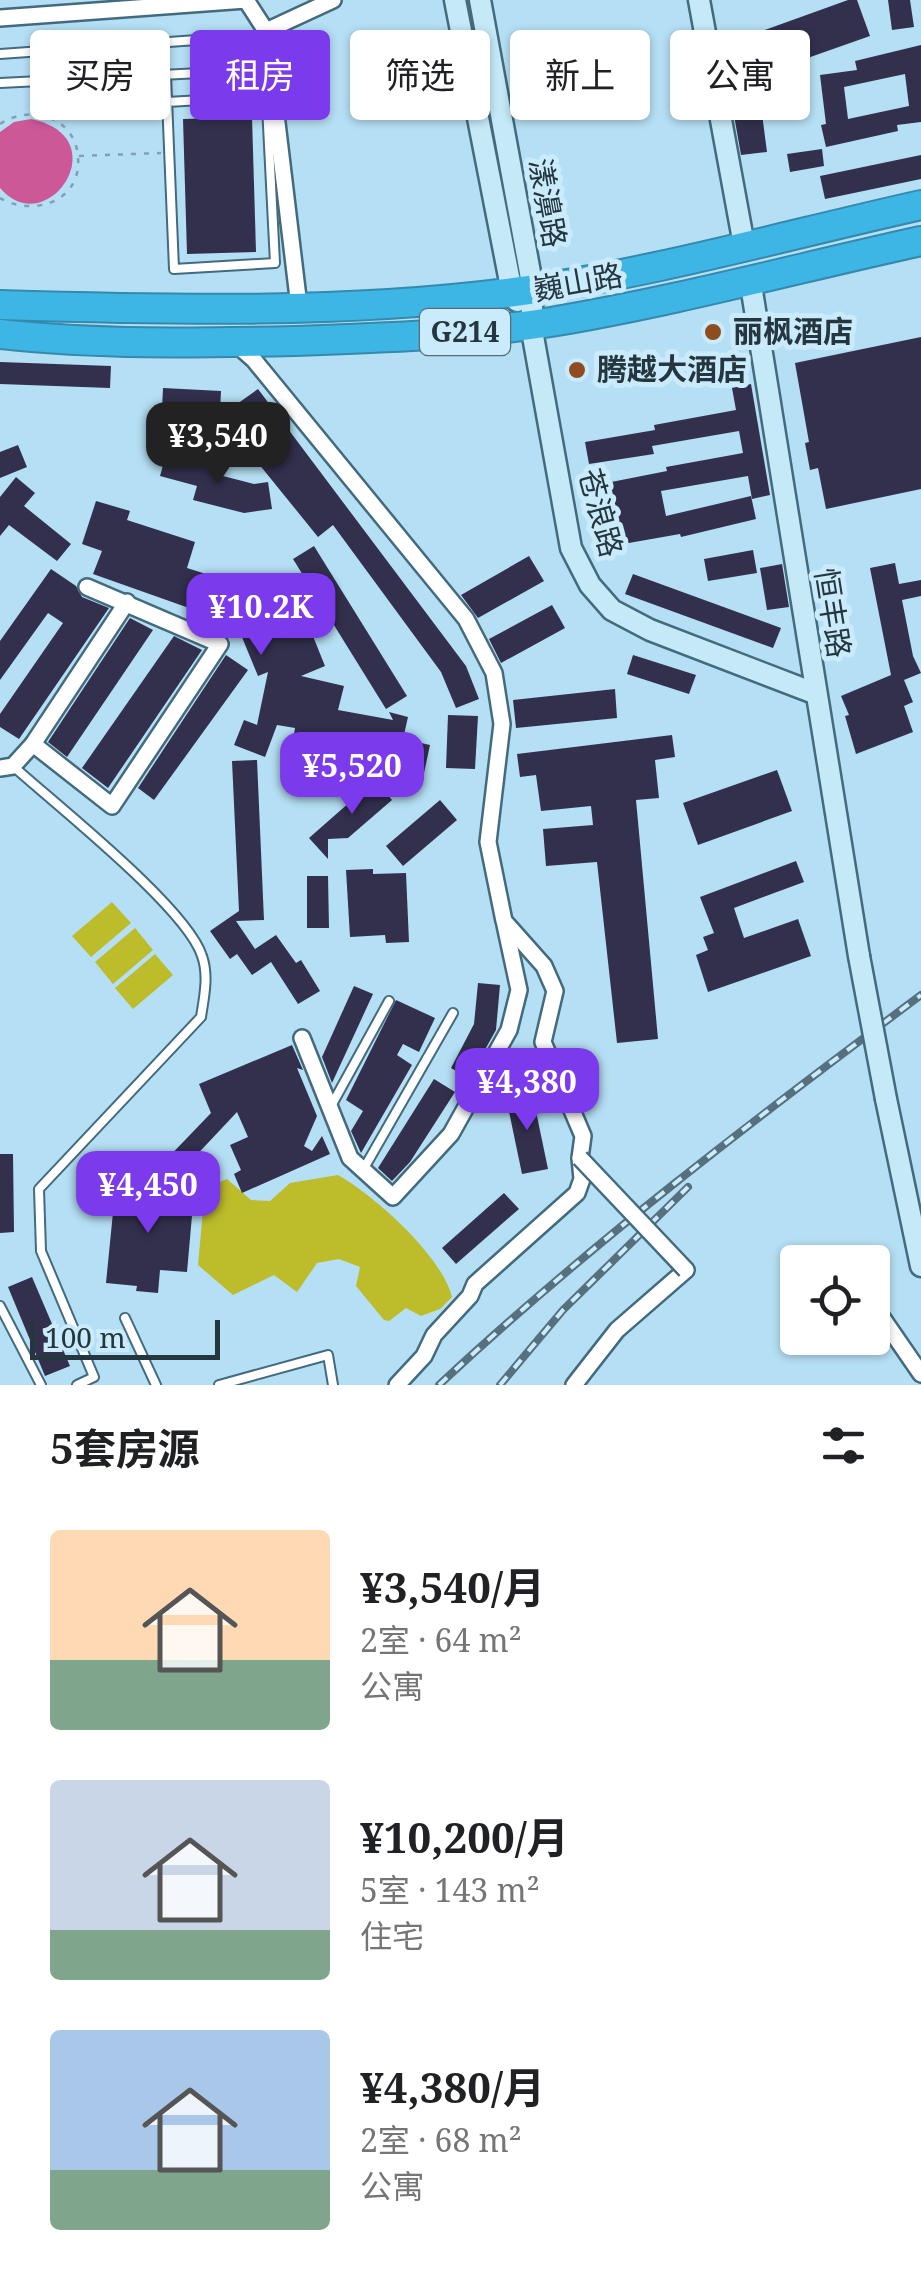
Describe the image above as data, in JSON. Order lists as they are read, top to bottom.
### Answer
{
  "streets": {
    "highway": ["巍山路", "G214"],
    "street": ["漾濞路", "苍浪路", "恒丰路"]
  },
  "crossings": [
    ["漾濞路", "巍山路"],
    ["漾濞路", "苍浪路"],
    ["巍山路", "苍浪路"],
    ["巍山路", "恒丰路"],
    ["苍浪路", "恒丰路"]
  ],
  "places": ["丽枫酒店", "腾越大酒店"],
  "scale_bar": "100 m",
  "page": {
    "chip": [
      "买房",
      "租房",
      "筛选",
      "新上",
      "公寓"
    ],
    "price": [
      "¥3,540",
      "¥10.2K",
      "¥5,520",
      "¥4,380",
      "¥4,450"
    ],
    "scale": "100 m",
    "heading": "5套房源",
    "list": [
      {
        "name": "¥3,540/月",
        "note": "2室 · 64 m² · 公寓"
      },
      {
        "name": "¥10,200/月",
        "note": "5室 · 143 m² · 住宅"
      },
      {
        "name": "¥4,380/月",
        "note": "2室 · 68 m² · 公寓"
      }
    ]
  }
}
